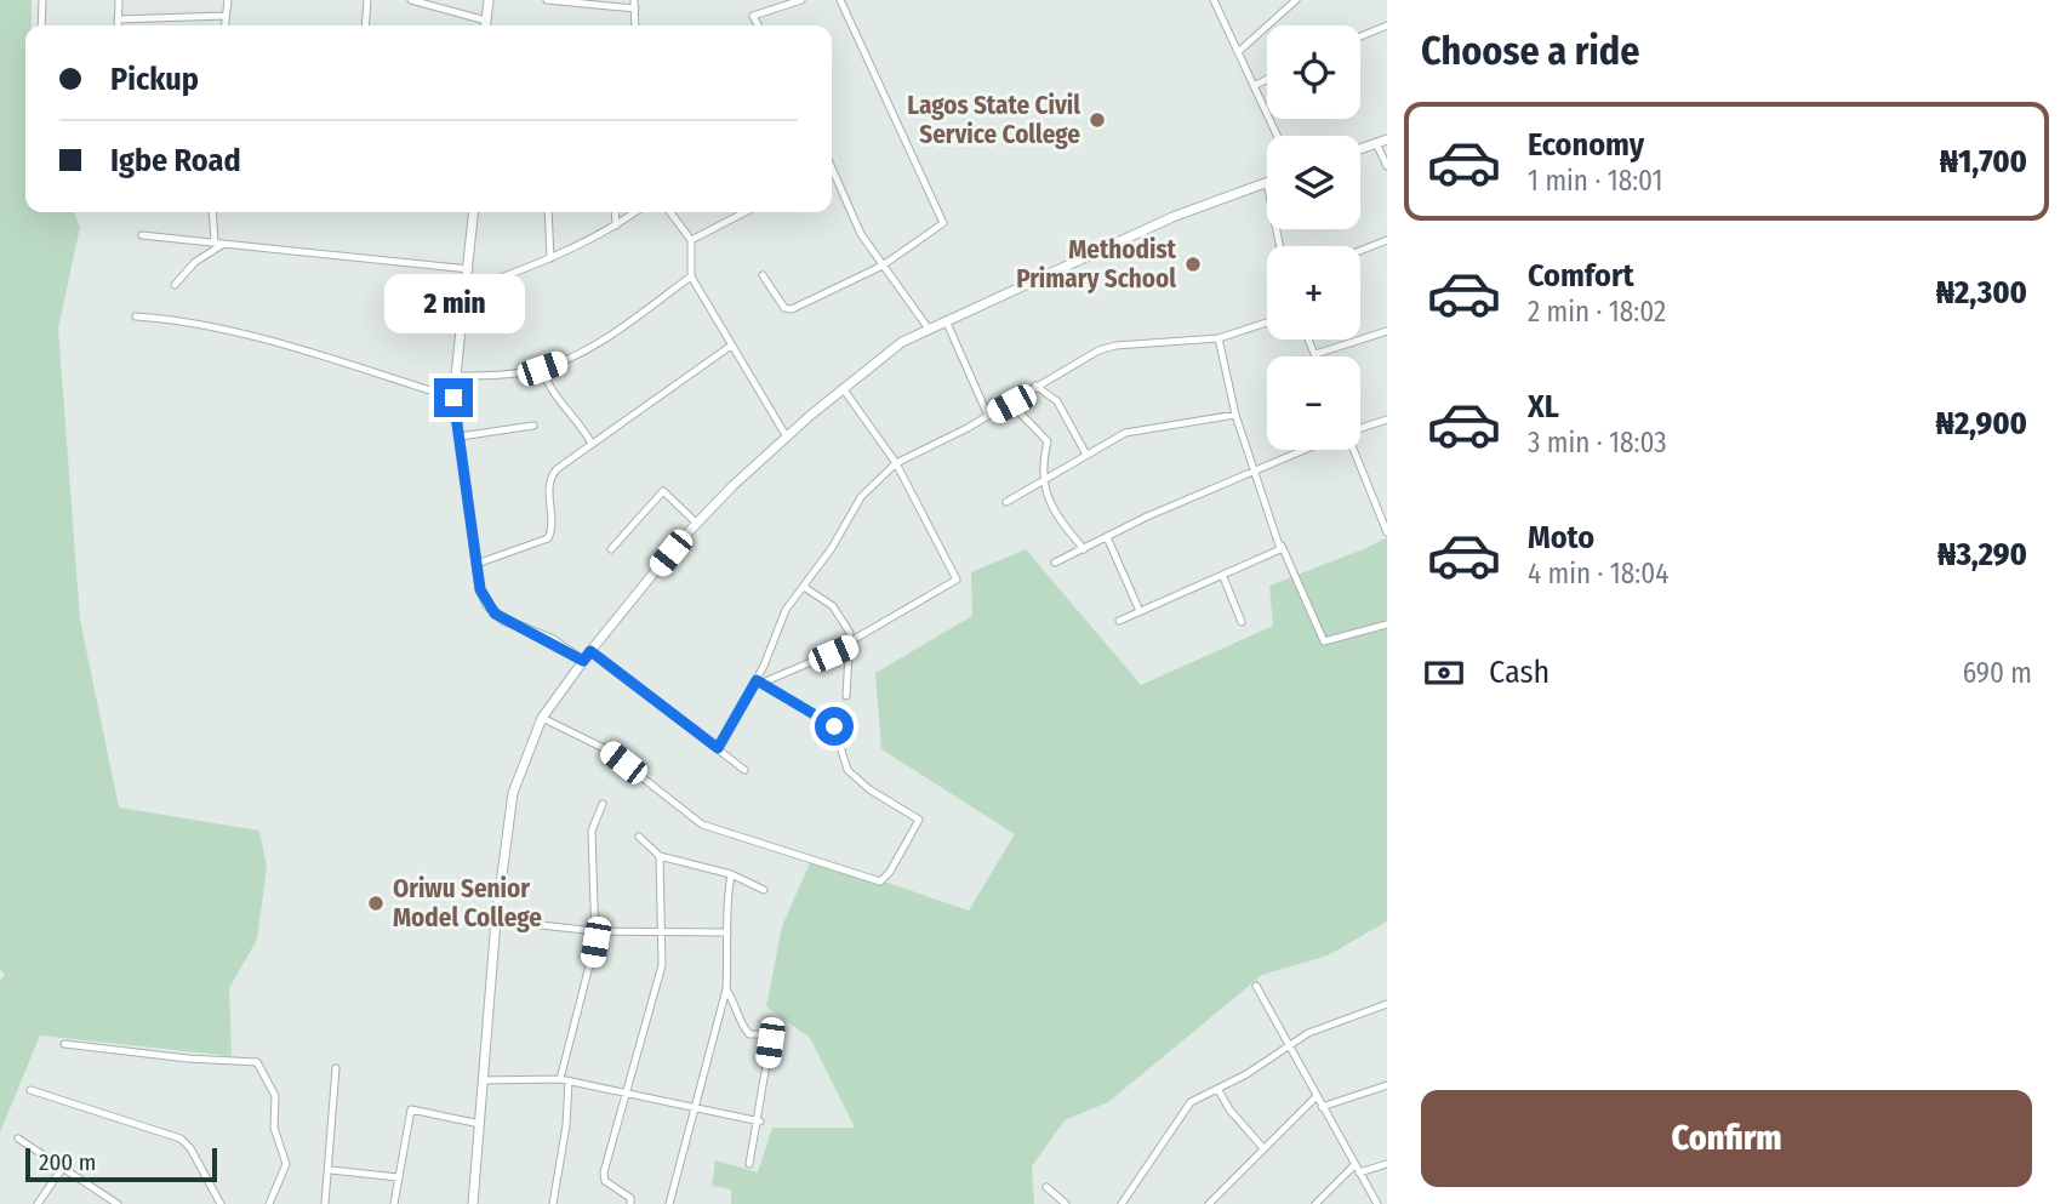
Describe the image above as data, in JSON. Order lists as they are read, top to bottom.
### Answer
{
  "places": ["Lagos State Civil Service College", "Methodist Primary School", "Oriwu Senior Model College"],
  "scale_bar": "200 m",
  "page": {
    "heading": "Choose a ride",
    "map_buttons": ["+", "−"],
    "banner": ["Pickup", "Igbe Road"],
    "list": [
      {
        "name": "Economy",
        "note": "1 min · 18:01",
        "value": "₦1,700"
      },
      {
        "name": "Comfort",
        "note": "2 min · 18:02",
        "value": "₦2,300"
      },
      {
        "name": "XL",
        "note": "3 min · 18:03",
        "value": "₦2,900"
      },
      {
        "name": "Moto",
        "note": "4 min · 18:04",
        "value": "₦3,290"
      }
    ],
    "bubble": "2 min",
    "pay": ["Cash", "690 m"],
    "buttons": "Confirm",
    "scale": "200 m"
  }
}
